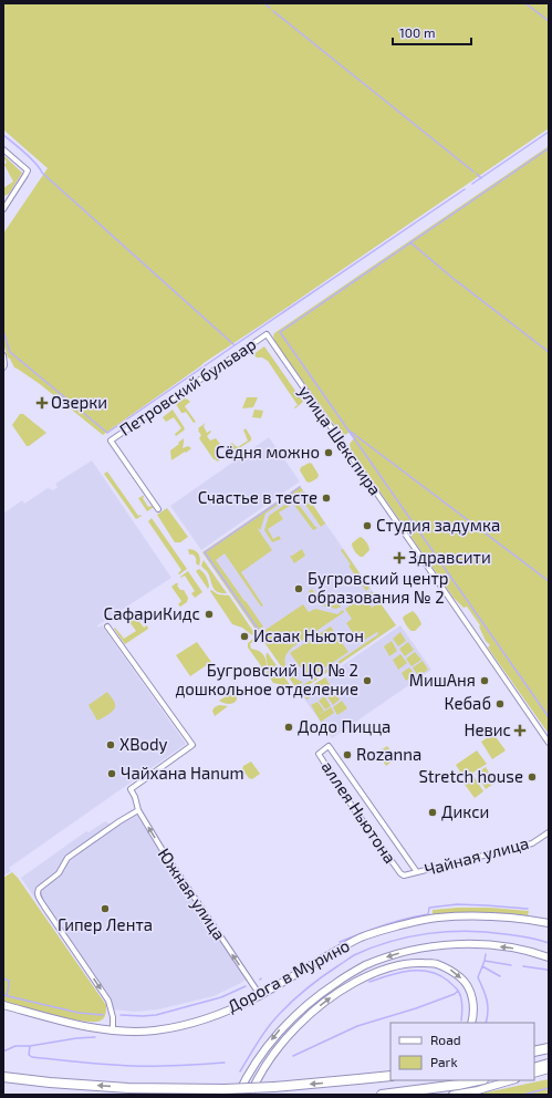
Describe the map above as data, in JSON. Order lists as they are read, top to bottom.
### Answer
{
  "streets": {
    "main road": ["Дорога в Мурино"],
    "street": [
      "Петровский бульвар",
      "улица Шекспира",
      "аллея Ньютона",
      "Чайная улица",
      "Южная улица"
    ]
  },
  "crossings": [
    ["Петровский бульвар", "улица Шекспира"],
    ["аллея Ньютона", "Чайная улица"],
    ["Южная улица", "Дорога в Мурино"]
  ],
  "one_way": ["Южная улица"],
  "places": {
    "health": ["Озерки", "Здравсити", "Невис"],
    "other": [
      "Сёдня можно",
      "Счастье в тесте",
      "Студия задумка",
      "Бугровский центр образования № 2",
      "СафариКидс",
      "Исаак Ньютон",
      "Бугровский ЦО № 2 дошкольное отделение",
      "МишАня",
      "Кебаб",
      "Додо Пицца",
      "XBody",
      "Rozanna",
      "Чайхана Hanum",
      "Stretch house",
      "Дикси",
      "Гипер Лента"
    ]
  },
  "legend": ["Road", "Park"],
  "scale_bar": "100 m"
}
